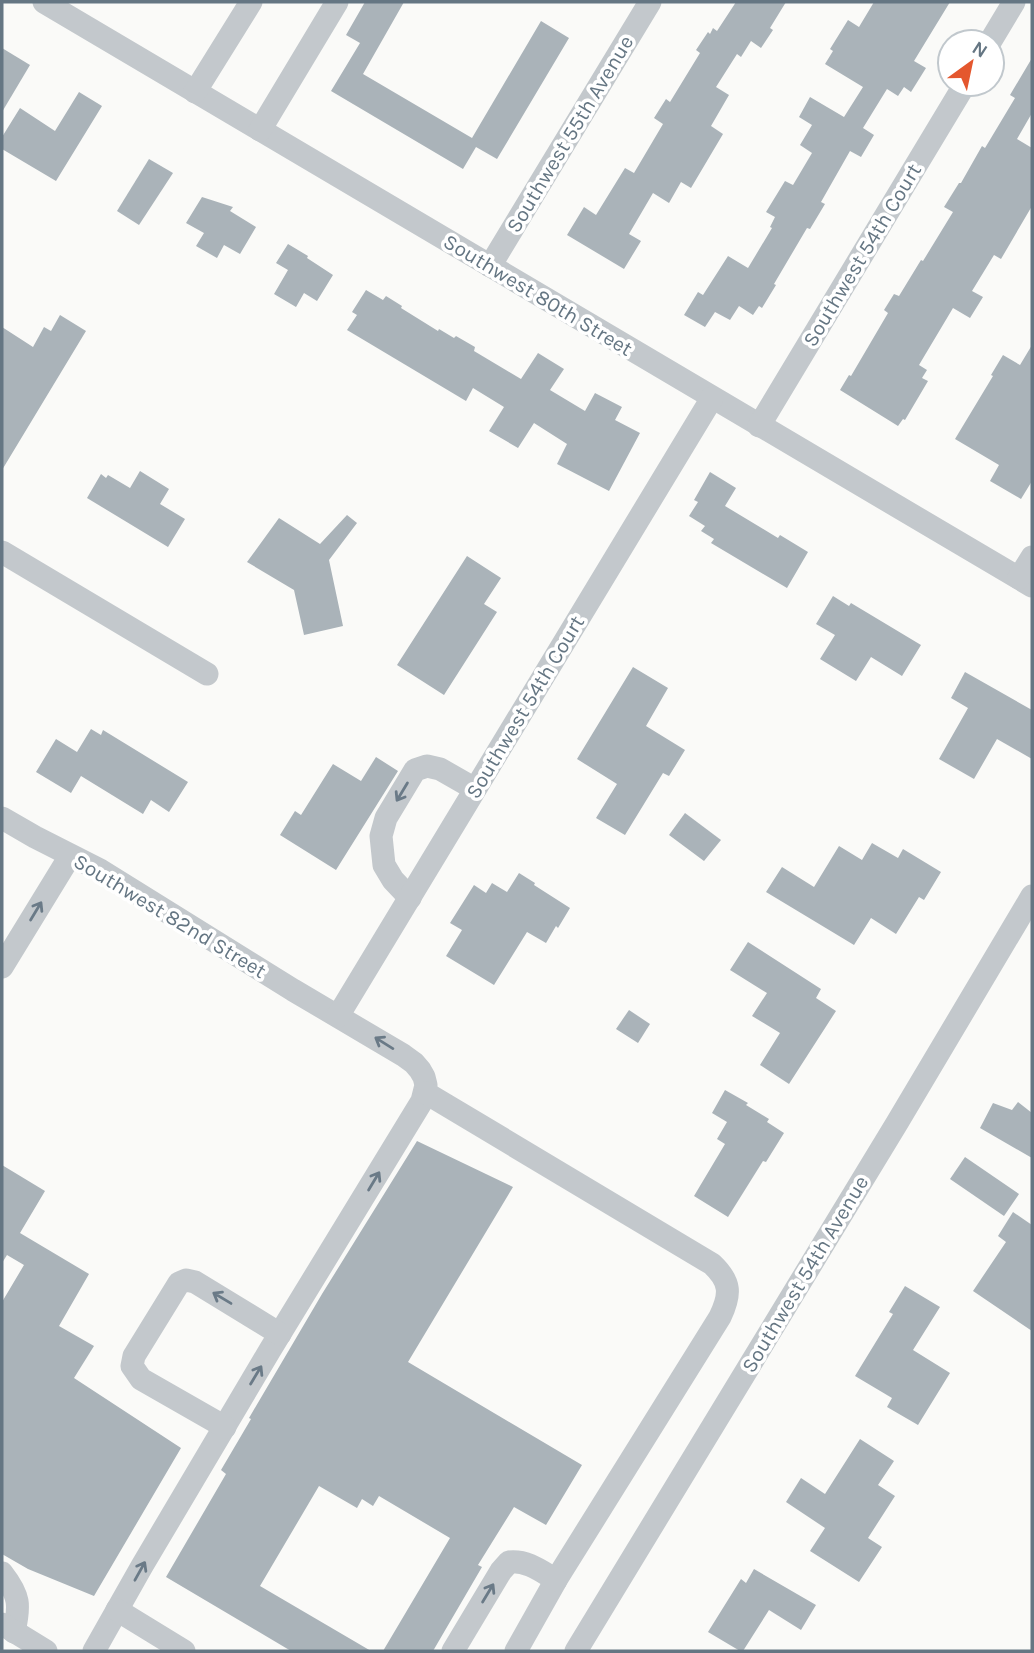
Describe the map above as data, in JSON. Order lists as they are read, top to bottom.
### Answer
{
  "streets": {
    "street": [
      "Southwest 55th Avenue",
      "Southwest 54th Court",
      "Southwest 80th Street",
      "Southwest 82nd Street",
      "Southwest 54th Avenue"
    ]
  },
  "crossings": [
    ["Southwest 55th Avenue", "Southwest 80th Street"],
    ["Southwest 54th Court", "Southwest 80th Street"],
    ["Southwest 54th Court", "Southwest 82nd Street"]
  ],
  "north": "top right"
}
